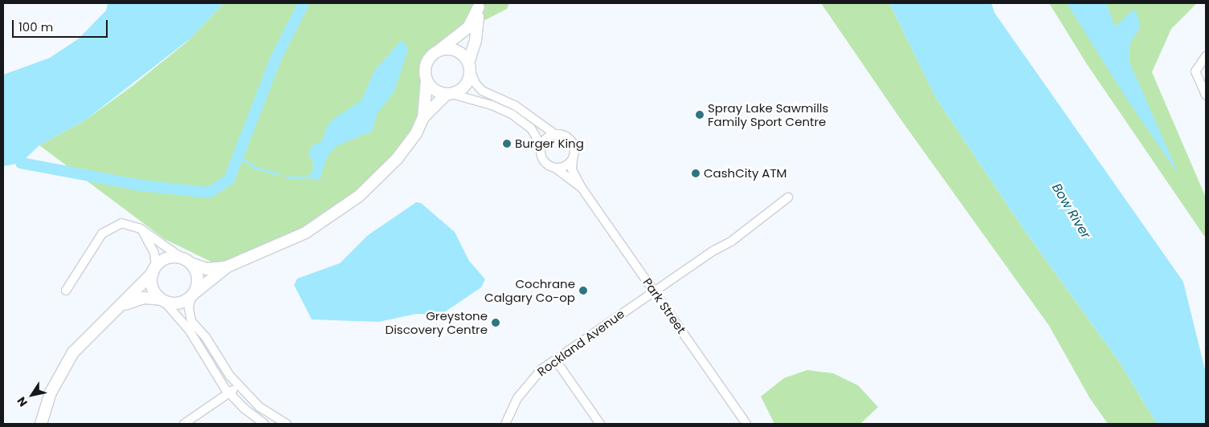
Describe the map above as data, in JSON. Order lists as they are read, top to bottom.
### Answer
{
  "streets": {
    "street": ["Park Street", "Rockland Avenue"]
  },
  "crossings": [
    ["Park Street", "Rockland Avenue"]
  ],
  "water": ["Bow River"],
  "places": [
    "Spray Lake Sawmills Family Sport Centre",
    "Burger King",
    "CashCity ATM",
    "Cochrane Calgary Co-op",
    "Greystone Discovery Centre"
  ],
  "scale_bar": "100 m",
  "north": "bottom left"
}
